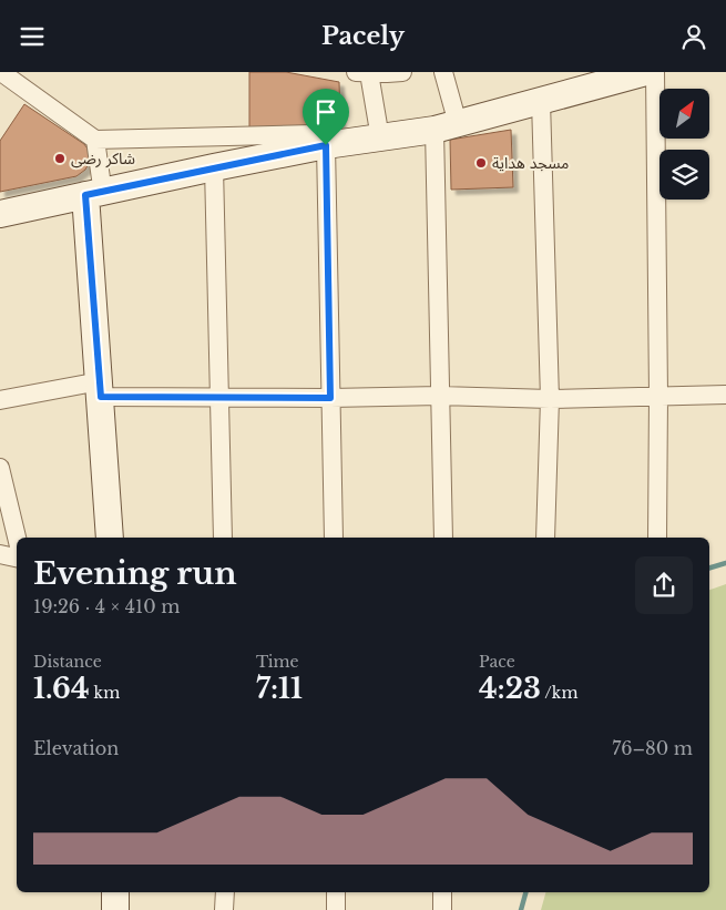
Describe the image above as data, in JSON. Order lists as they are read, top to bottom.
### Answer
{
  "places": ["شاكر رضى", "مسجد هداية"],
  "north": "top right",
  "page": {
    "header": "Pacely",
    "heading": ["Evening run", "19:26 · 4 × 410 m"],
    "stats": [
      ["Distance", "1.64 km"],
      ["Time", "7:11"],
      ["Pace", "4:23 /km"]
    ],
    "chart": ["Elevation", "76–80 m"]
  }
}
